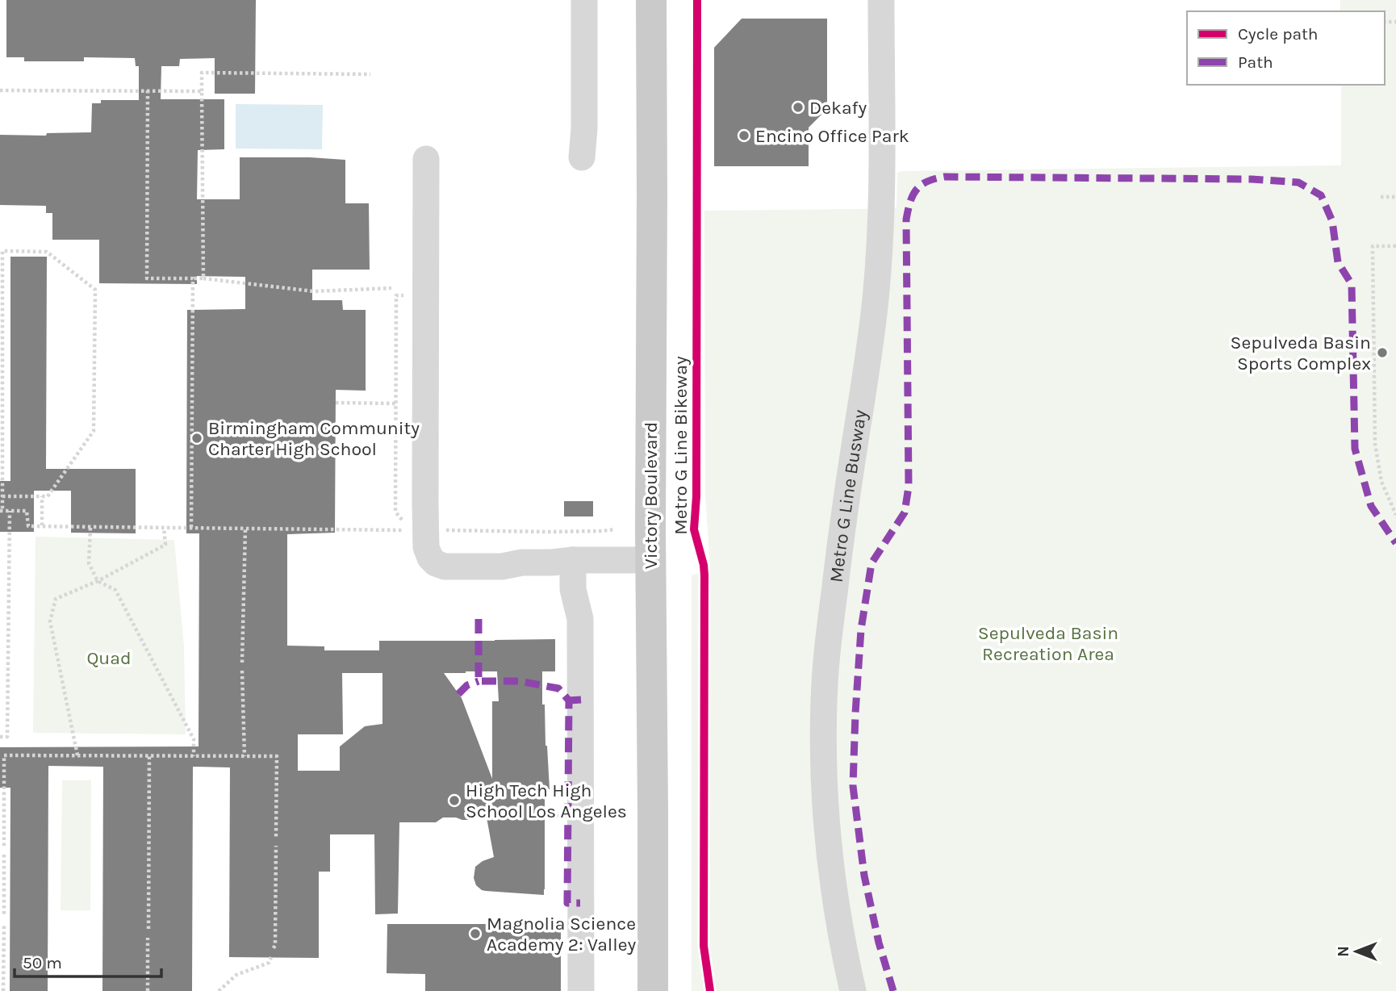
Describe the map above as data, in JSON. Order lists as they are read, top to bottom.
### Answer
{
  "streets": {
    "main road": ["Victory Boulevard"],
    "lane": ["Metro G Line Busway"],
    "cycle path": ["Metro G Line Bikeway"]
  },
  "parks": ["Sepulveda Basin Recreation Area", "Quad"],
  "places": [
    "Dekafy",
    "Encino Office Park",
    "Sepulveda Basin Sports Complex",
    "Birmingham Community Charter High School",
    "High Tech High School Los Angeles",
    "Magnolia Science Academy 2: Valley"
  ],
  "legend": ["Cycle path", "Path"],
  "scale_bar": "50 m",
  "north": "left"
}
